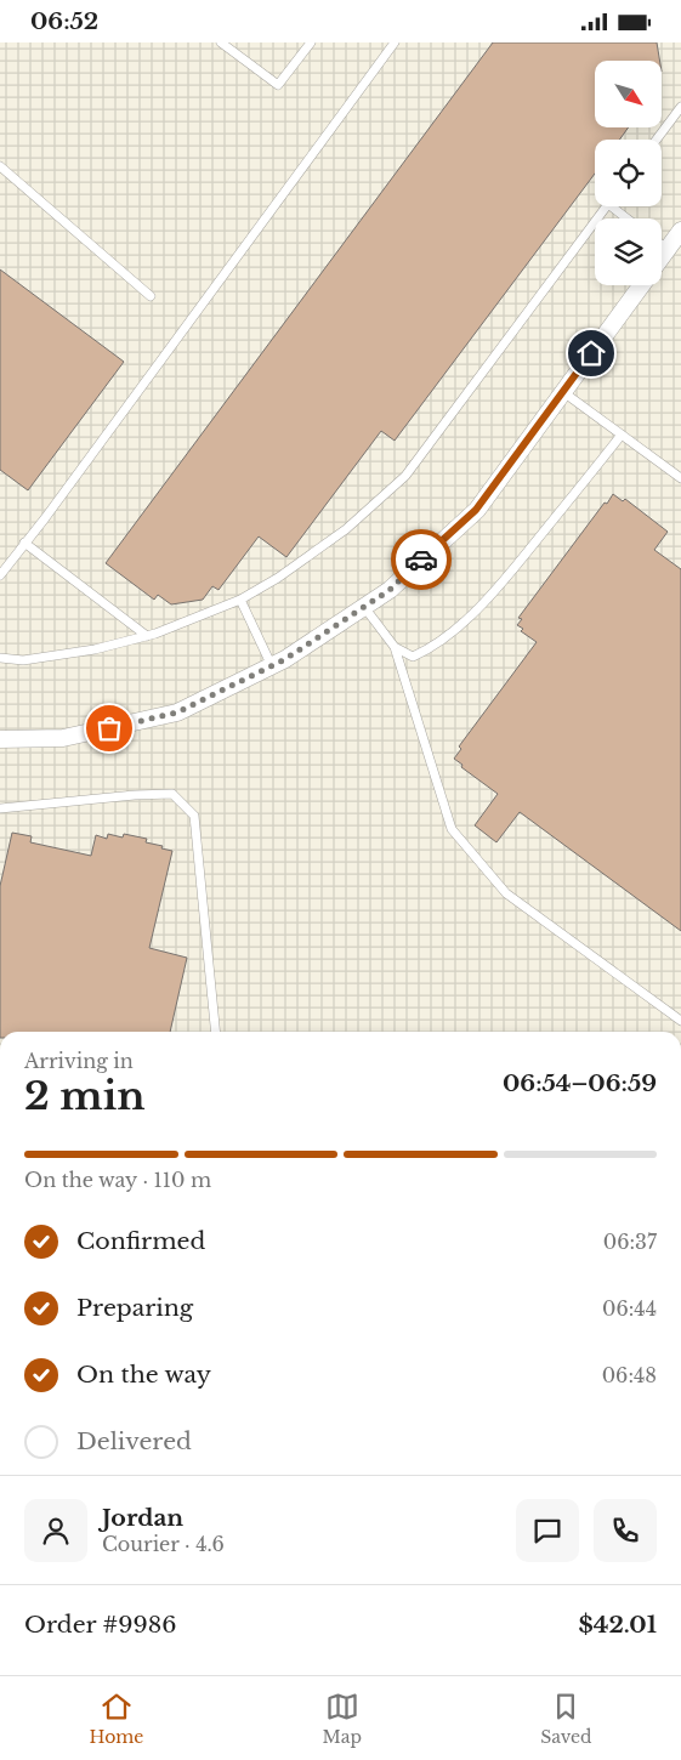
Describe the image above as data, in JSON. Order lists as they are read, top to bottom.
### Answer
{
  "north": "bottom right",
  "page": {
    "status": "06:52",
    "heading": ["2 min", "Arriving in", "06:54–06:59"],
    "panel": [
      "Jordan",
      "Courier · 4.6",
      "Order #9986",
      "$42.01"
    ],
    "bar": "On the way · 110 m",
    "list": [
      ["Confirmed", "06:37"],
      ["Preparing", "06:44"],
      ["On the way", "06:48"],
      "Delivered"
    ],
    "tabs": ["Home", "Map", "Saved"]
  }
}
